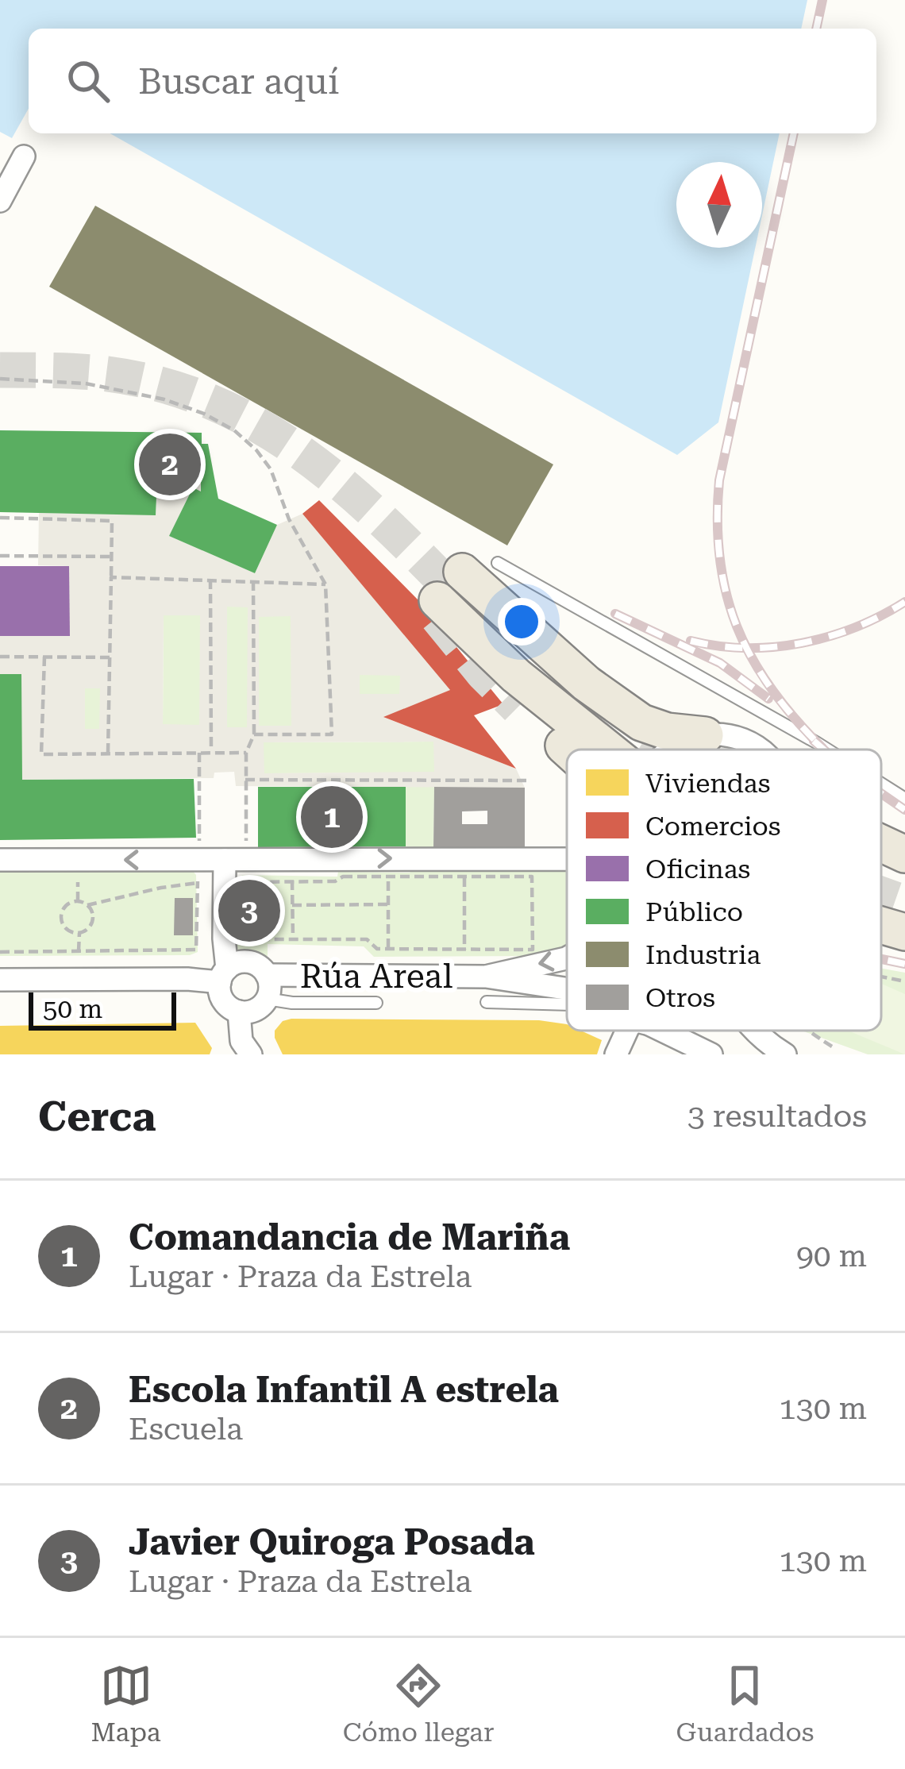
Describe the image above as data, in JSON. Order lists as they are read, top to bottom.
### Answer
{
  "streets": {
    "street": ["Rúa Areal"]
  },
  "legend": [
    "Viviendas",
    "Comercios",
    "Oficinas",
    "Público",
    "Industria",
    "Otros"
  ],
  "scale_bar": "50 m",
  "north": "top",
  "page": {
    "search": "Buscar aquí",
    "pins": ["2", "1", "3"],
    "scale": "50 m",
    "heading": ["Cerca", "3 resultados"],
    "list": [
      {
        "mark": "1",
        "name": "Comandancia de Mariña",
        "note": "Lugar · Praza da Estrela",
        "value": "90 m"
      },
      {
        "mark": "2",
        "name": "Escola Infantil A estrela",
        "note": "Escuela",
        "value": "130 m"
      },
      {
        "mark": "3",
        "name": "Javier Quiroga Posada",
        "note": "Lugar · Praza da Estrela",
        "value": "130 m"
      }
    ],
    "nav": ["Mapa", "Cómo llegar", "Guardados"]
  }
}
